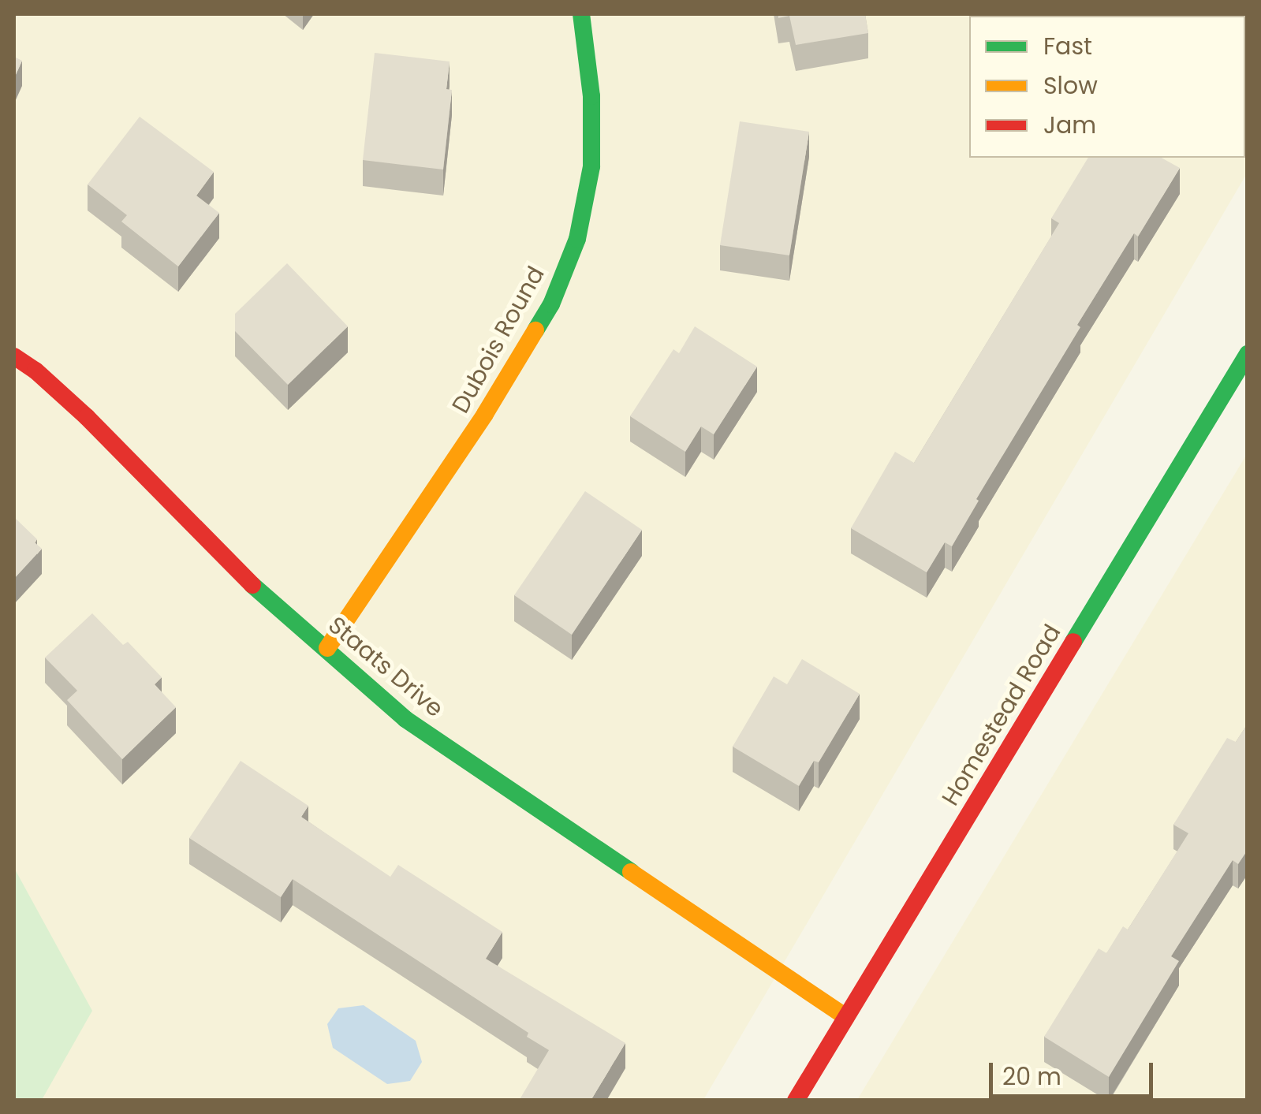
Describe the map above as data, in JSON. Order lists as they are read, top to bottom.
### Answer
{
  "streets": {
    "street": ["Dubois Round", "Staats Drive", "Homestead Road"]
  },
  "crossings": [
    ["Dubois Round", "Staats Drive"],
    ["Staats Drive", "Homestead Road"]
  ],
  "legend": ["Fast", "Slow", "Jam"],
  "scale_bar": "20 m"
}
